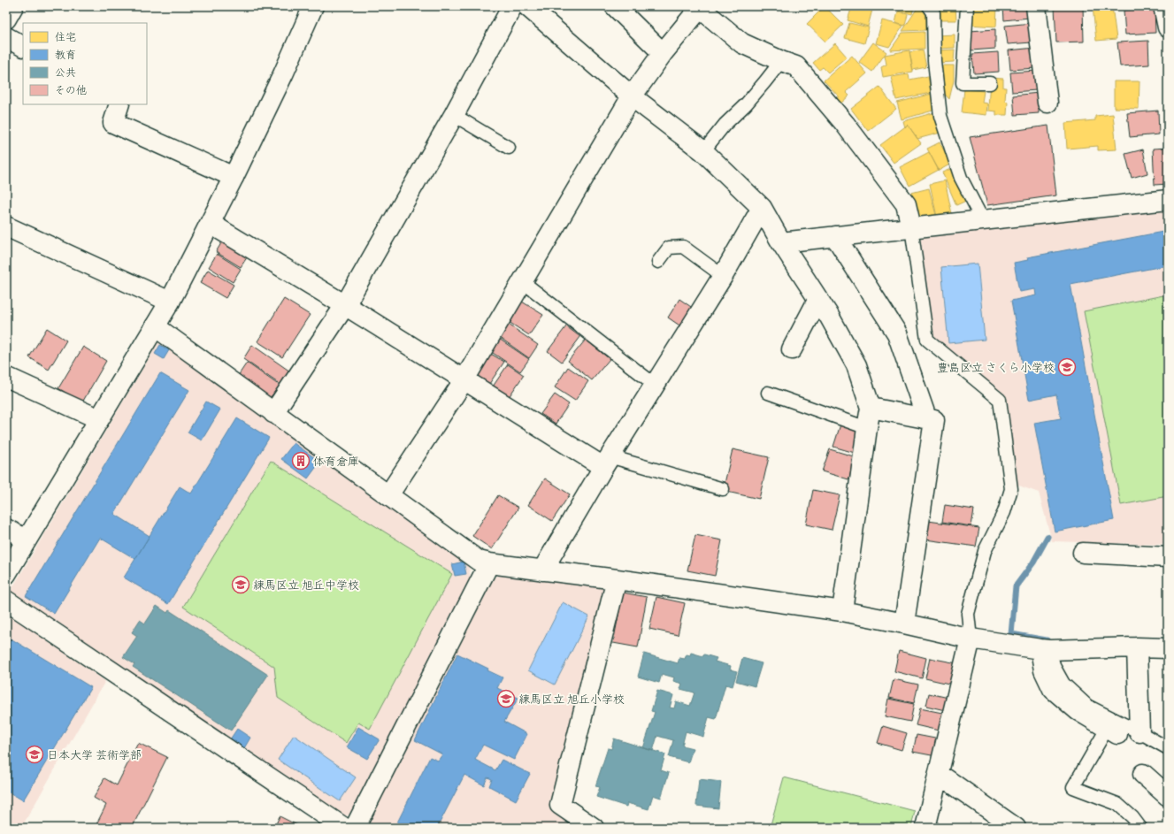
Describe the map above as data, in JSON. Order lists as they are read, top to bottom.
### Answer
{
  "places": {
    "school or university": [
      "豊島区立 さくら小学校",
      "練馬区立 旭丘中学校",
      "練馬区立 旭丘小学校",
      "日本大学 芸術学部"
    ],
    "building": ["体育倉庫"]
  },
  "legend": [
    "住宅",
    "教育",
    "公共",
    "その他"
  ]
}
